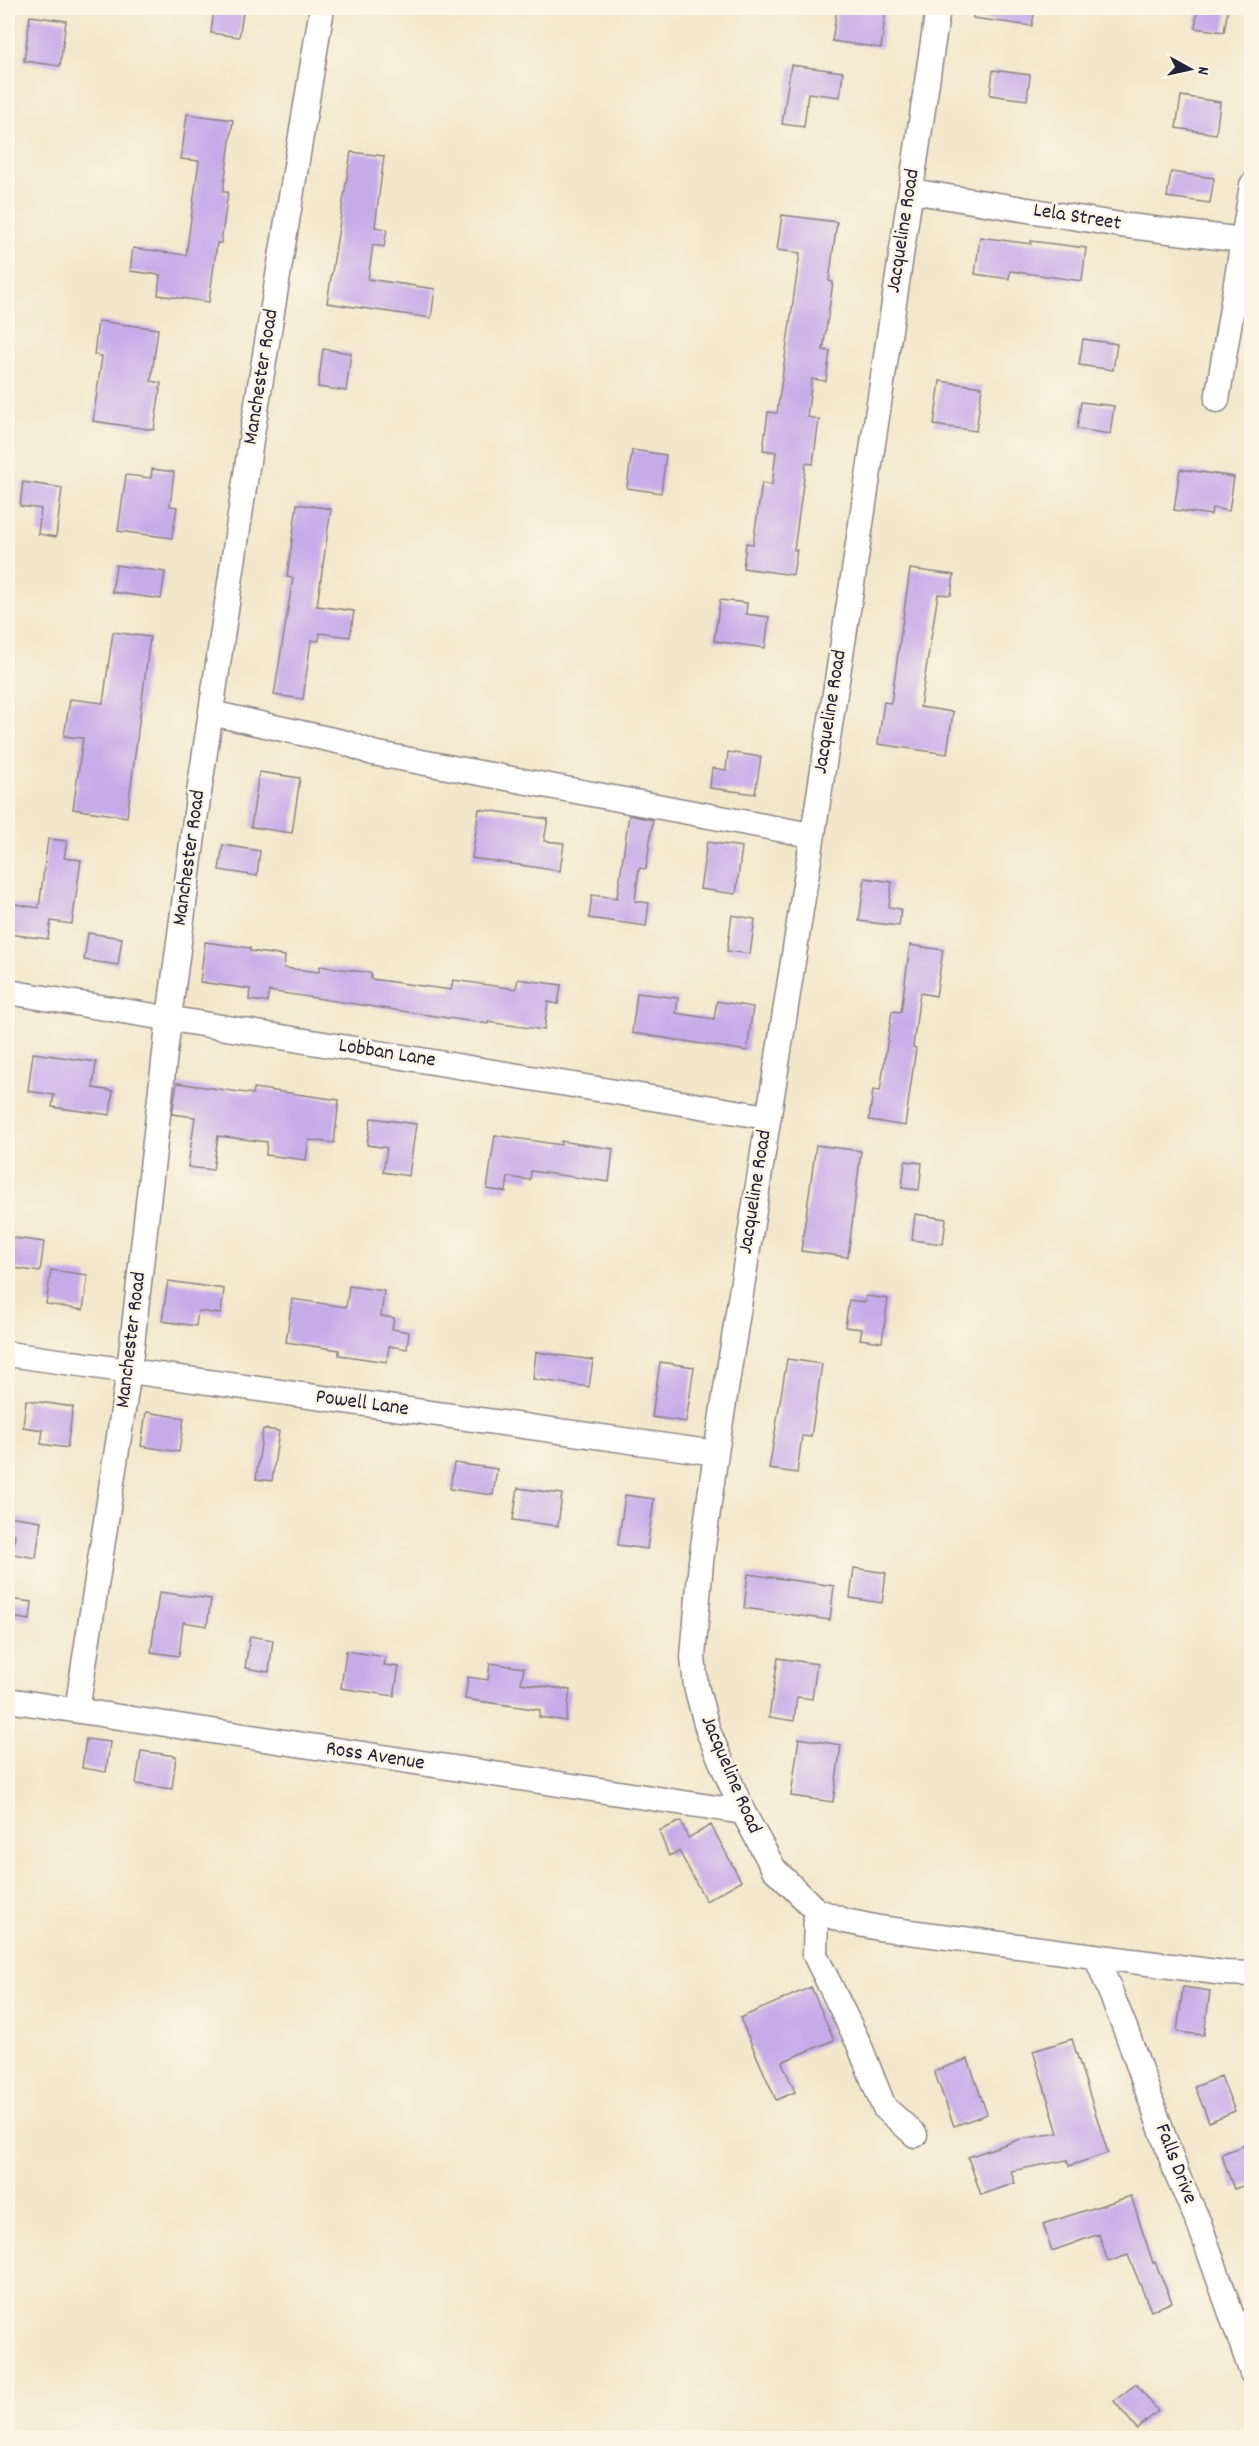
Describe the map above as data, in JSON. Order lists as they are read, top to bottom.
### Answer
{
  "streets": {
    "street": [
      "Lela Street",
      "Jacqueline Road",
      "Manchester Road",
      "Lobban Lane",
      "Powell Lane",
      "Ross Avenue",
      "Falls Drive"
    ]
  },
  "crossings": [
    ["Lela Street", "Jacqueline Road"],
    ["Jacqueline Road", "Lobban Lane"],
    ["Jacqueline Road", "Powell Lane"],
    ["Jacqueline Road", "Ross Avenue"],
    ["Jacqueline Road", "Falls Drive"],
    ["Manchester Road", "Lobban Lane"],
    ["Manchester Road", "Powell Lane"],
    ["Manchester Road", "Ross Avenue"]
  ],
  "north": "right"
}
